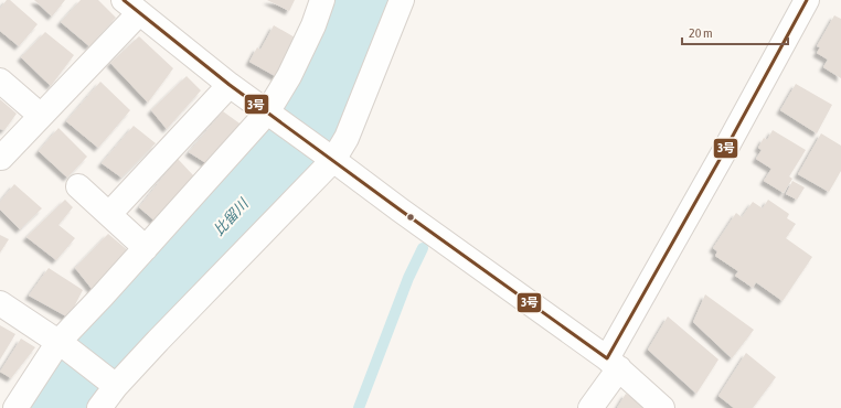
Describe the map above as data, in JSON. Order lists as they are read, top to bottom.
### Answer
{
  "water": ["比留川"],
  "lines": ["transit line 3号"],
  "scale_bar": "20 m"
}
